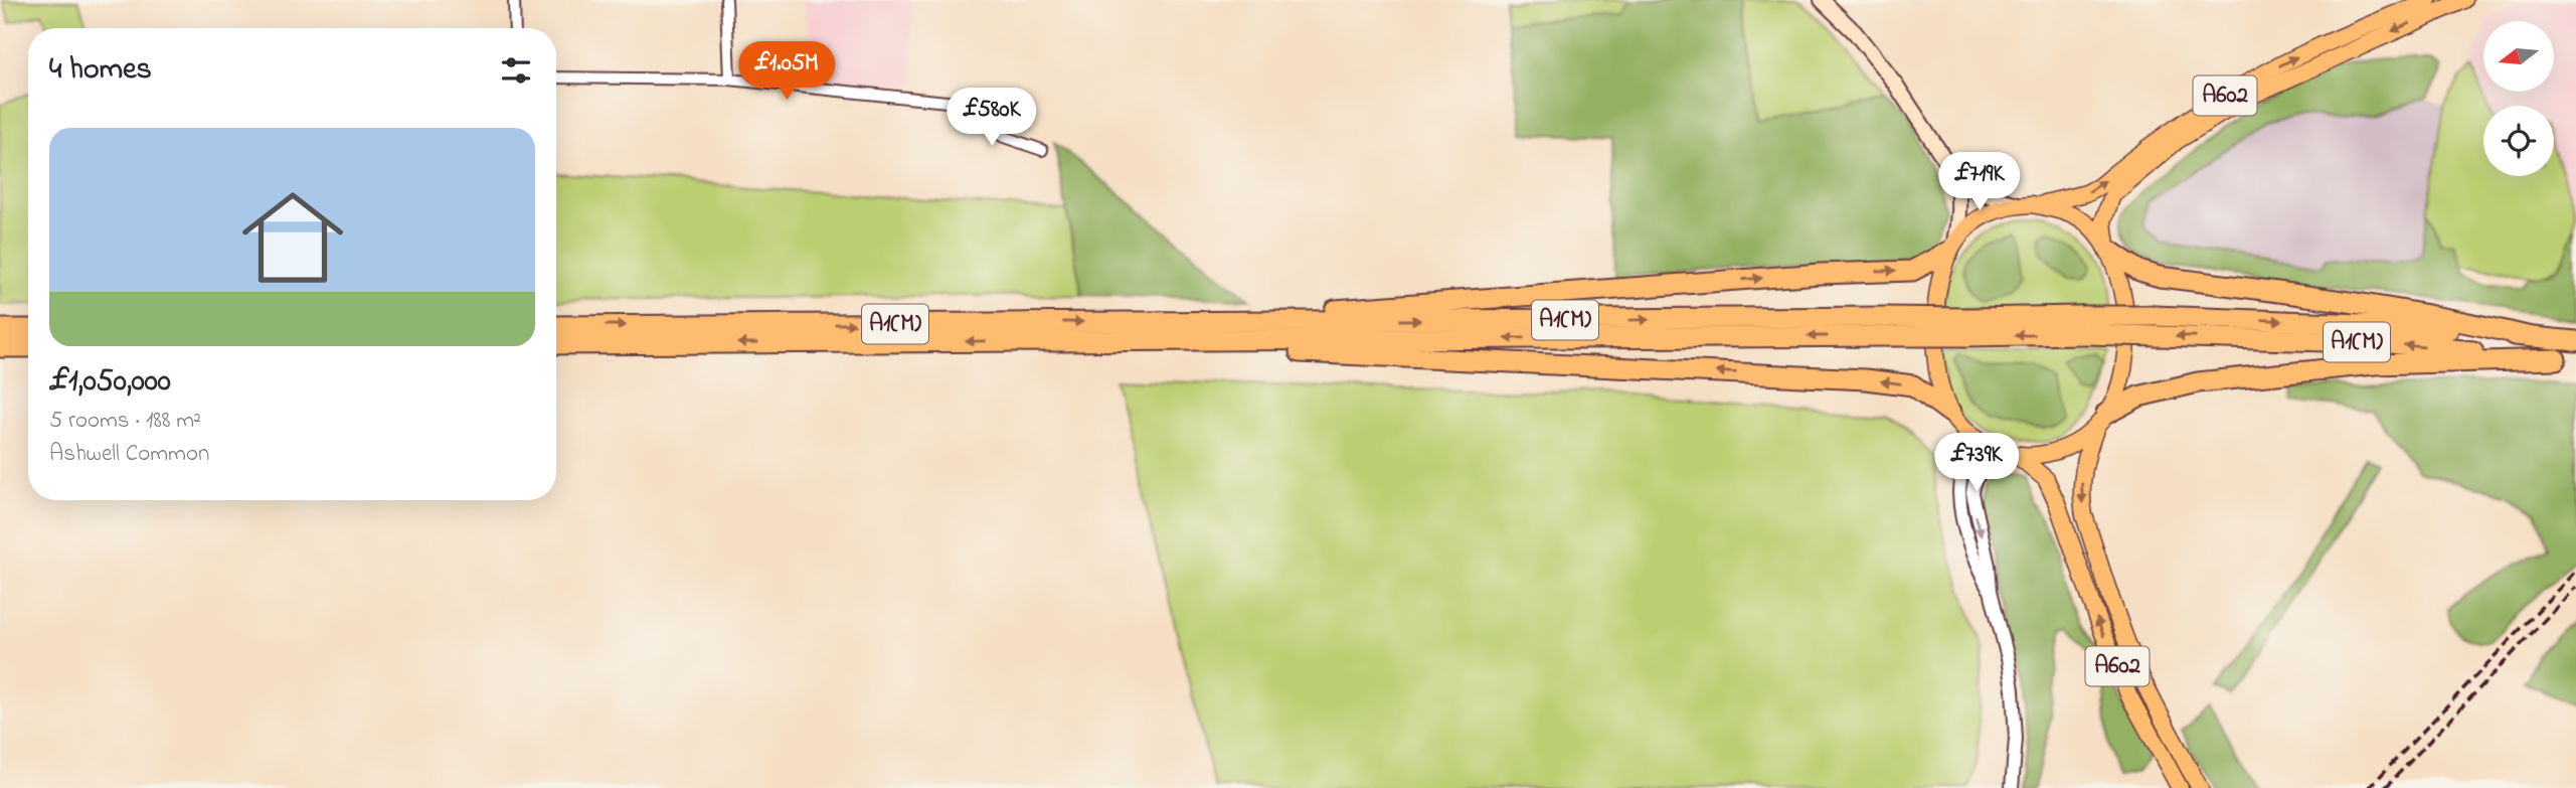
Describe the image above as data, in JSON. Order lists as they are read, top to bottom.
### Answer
{
  "streets": {
    "highway": ["A1(M)"],
    "main road": ["A602"]
  },
  "crossings": [
    ["A602", "A1(M)"]
  ],
  "north": "left",
  "page": {
    "heading": "4 homes",
    "price": [
      "£1.05M",
      "£580K",
      "£719K",
      "£739K"
    ],
    "list": [
      {
        "name": "£1,050,000",
        "note": "5 rooms · 188 m² · Ashwell Common"
      }
    ]
  }
}
